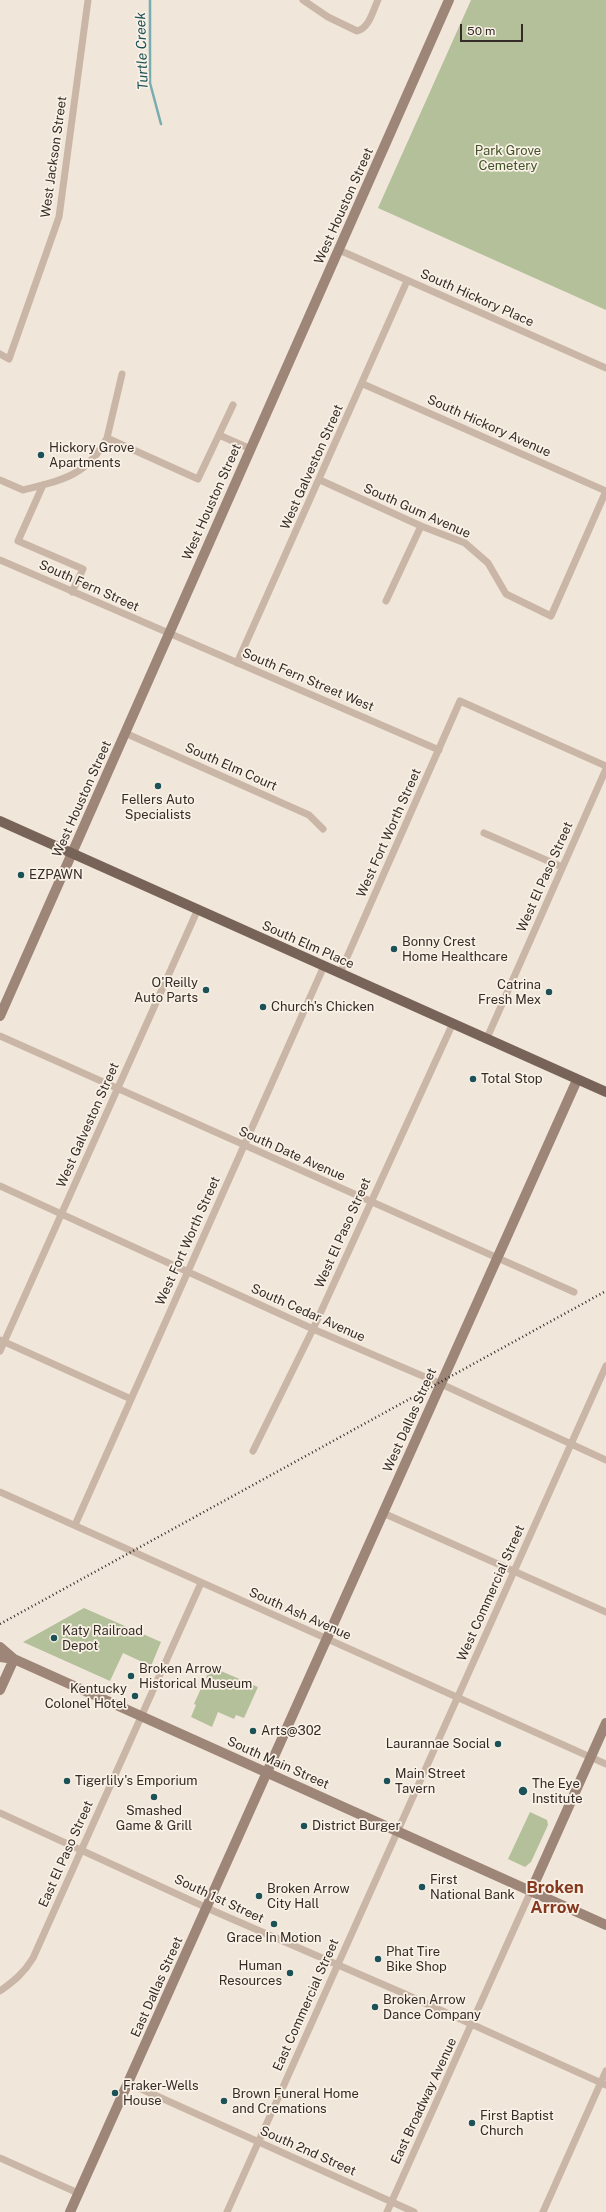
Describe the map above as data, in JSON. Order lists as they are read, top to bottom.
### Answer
{
  "streets": {
    "main road": [
      "West Houston Street",
      "South Elm Place",
      "West Dallas Street",
      "South Main Street",
      "East Dallas Street"
    ],
    "street": [
      "West Jackson Street",
      "South Hickory Place",
      "South Hickory Avenue",
      "West Galveston Street",
      "South Gum Avenue",
      "South Fern Street",
      "South Fern Street West",
      "South Elm Court",
      "West Fort Worth Street",
      "West El Paso Street",
      "South Date Avenue",
      "South Cedar Avenue",
      "West Commercial Street",
      "South Ash Avenue",
      "East El Paso Street",
      "South 1st Street",
      "East Commercial Street",
      "East Broadway Avenue",
      "South 2nd Street"
    ]
  },
  "crossings": [
    ["West Houston Street", "South Hickory Place"],
    ["West Houston Street", "South Fern Street"],
    ["West Houston Street", "South Fern Street West"],
    ["West Houston Street", "South Elm Court"],
    ["West Houston Street", "South Elm Place"],
    ["South Hickory Place", "West Galveston Street"],
    ["South Hickory Avenue", "West Galveston Street"],
    ["South Hickory Avenue", "South Gum Avenue"],
    ["West Galveston Street", "South Gum Avenue"],
    ["West Galveston Street", "South Fern Street West"],
    ["West Galveston Street", "South Elm Place"],
    ["West Galveston Street", "South Date Avenue"],
    ["West Galveston Street", "South Cedar Avenue"],
    ["South Fern Street", "South Fern Street West"],
    ["South Fern Street West", "West Fort Worth Street"],
    ["West Fort Worth Street", "West El Paso Street"],
    ["West Fort Worth Street", "South Elm Place"],
    ["West Fort Worth Street", "South Date Avenue"],
    ["West Fort Worth Street", "South Cedar Avenue"],
    ["West Fort Worth Street", "South Ash Avenue"],
    ["West El Paso Street", "South Elm Place"],
    ["West El Paso Street", "South Date Avenue"],
    ["West El Paso Street", "South Cedar Avenue"],
    ["South Elm Place", "West Dallas Street"],
    ["South Date Avenue", "West Dallas Street"],
    ["South Cedar Avenue", "West Dallas Street"],
    ["South Cedar Avenue", "West Commercial Street"],
    ["West Dallas Street", "South Ash Avenue"],
    ["West Dallas Street", "South Main Street"],
    ["West Dallas Street", "East Dallas Street"],
    ["West Commercial Street", "South Ash Avenue"],
    ["West Commercial Street", "South Main Street"],
    ["West Commercial Street", "East Commercial Street"],
    ["South Main Street", "East El Paso Street"],
    ["South Main Street", "East Dallas Street"],
    ["South Main Street", "East Commercial Street"],
    ["South Main Street", "East Broadway Avenue"],
    ["East El Paso Street", "South 1st Street"],
    ["South 1st Street", "East Dallas Street"],
    ["South 1st Street", "East Commercial Street"],
    ["South 1st Street", "East Broadway Avenue"],
    ["East Dallas Street", "South 2nd Street"],
    ["East Commercial Street", "South 2nd Street"],
    ["East Broadway Avenue", "South 2nd Street"]
  ],
  "districts": ["Broken Arrow"],
  "water": ["Turtle Creek"],
  "parks": ["Park Grove Cemetery"],
  "places": [
    "Hickory Grove Apartments",
    "Fellers Auto Specialists",
    "EZPAWN",
    "Bonny Crest Home Healthcare",
    "O'Reilly Auto Parts",
    "Catrina Fresh Mex",
    "Church's Chicken",
    "Total Stop",
    "Katy Railroad Depot",
    "Broken Arrow Historical Museum",
    "Kentucky Colonel Hotel",
    "Arts@302",
    "Laurannae Social",
    "Tigerlily's Emporium",
    "Main Street Tavern",
    "The Eye Institute",
    "Smashed Game & Grill",
    "District Burger",
    "First National Bank",
    "Broken Arrow City Hall",
    "Grace In Motion",
    "Phat Tire Bike Shop",
    "Human Resources",
    "Broken Arrow Dance Company",
    "Fraker-Wells House",
    "Brown Funeral Home and Cremations",
    "First Baptist Church"
  ],
  "scale_bar": "50 m"
}
